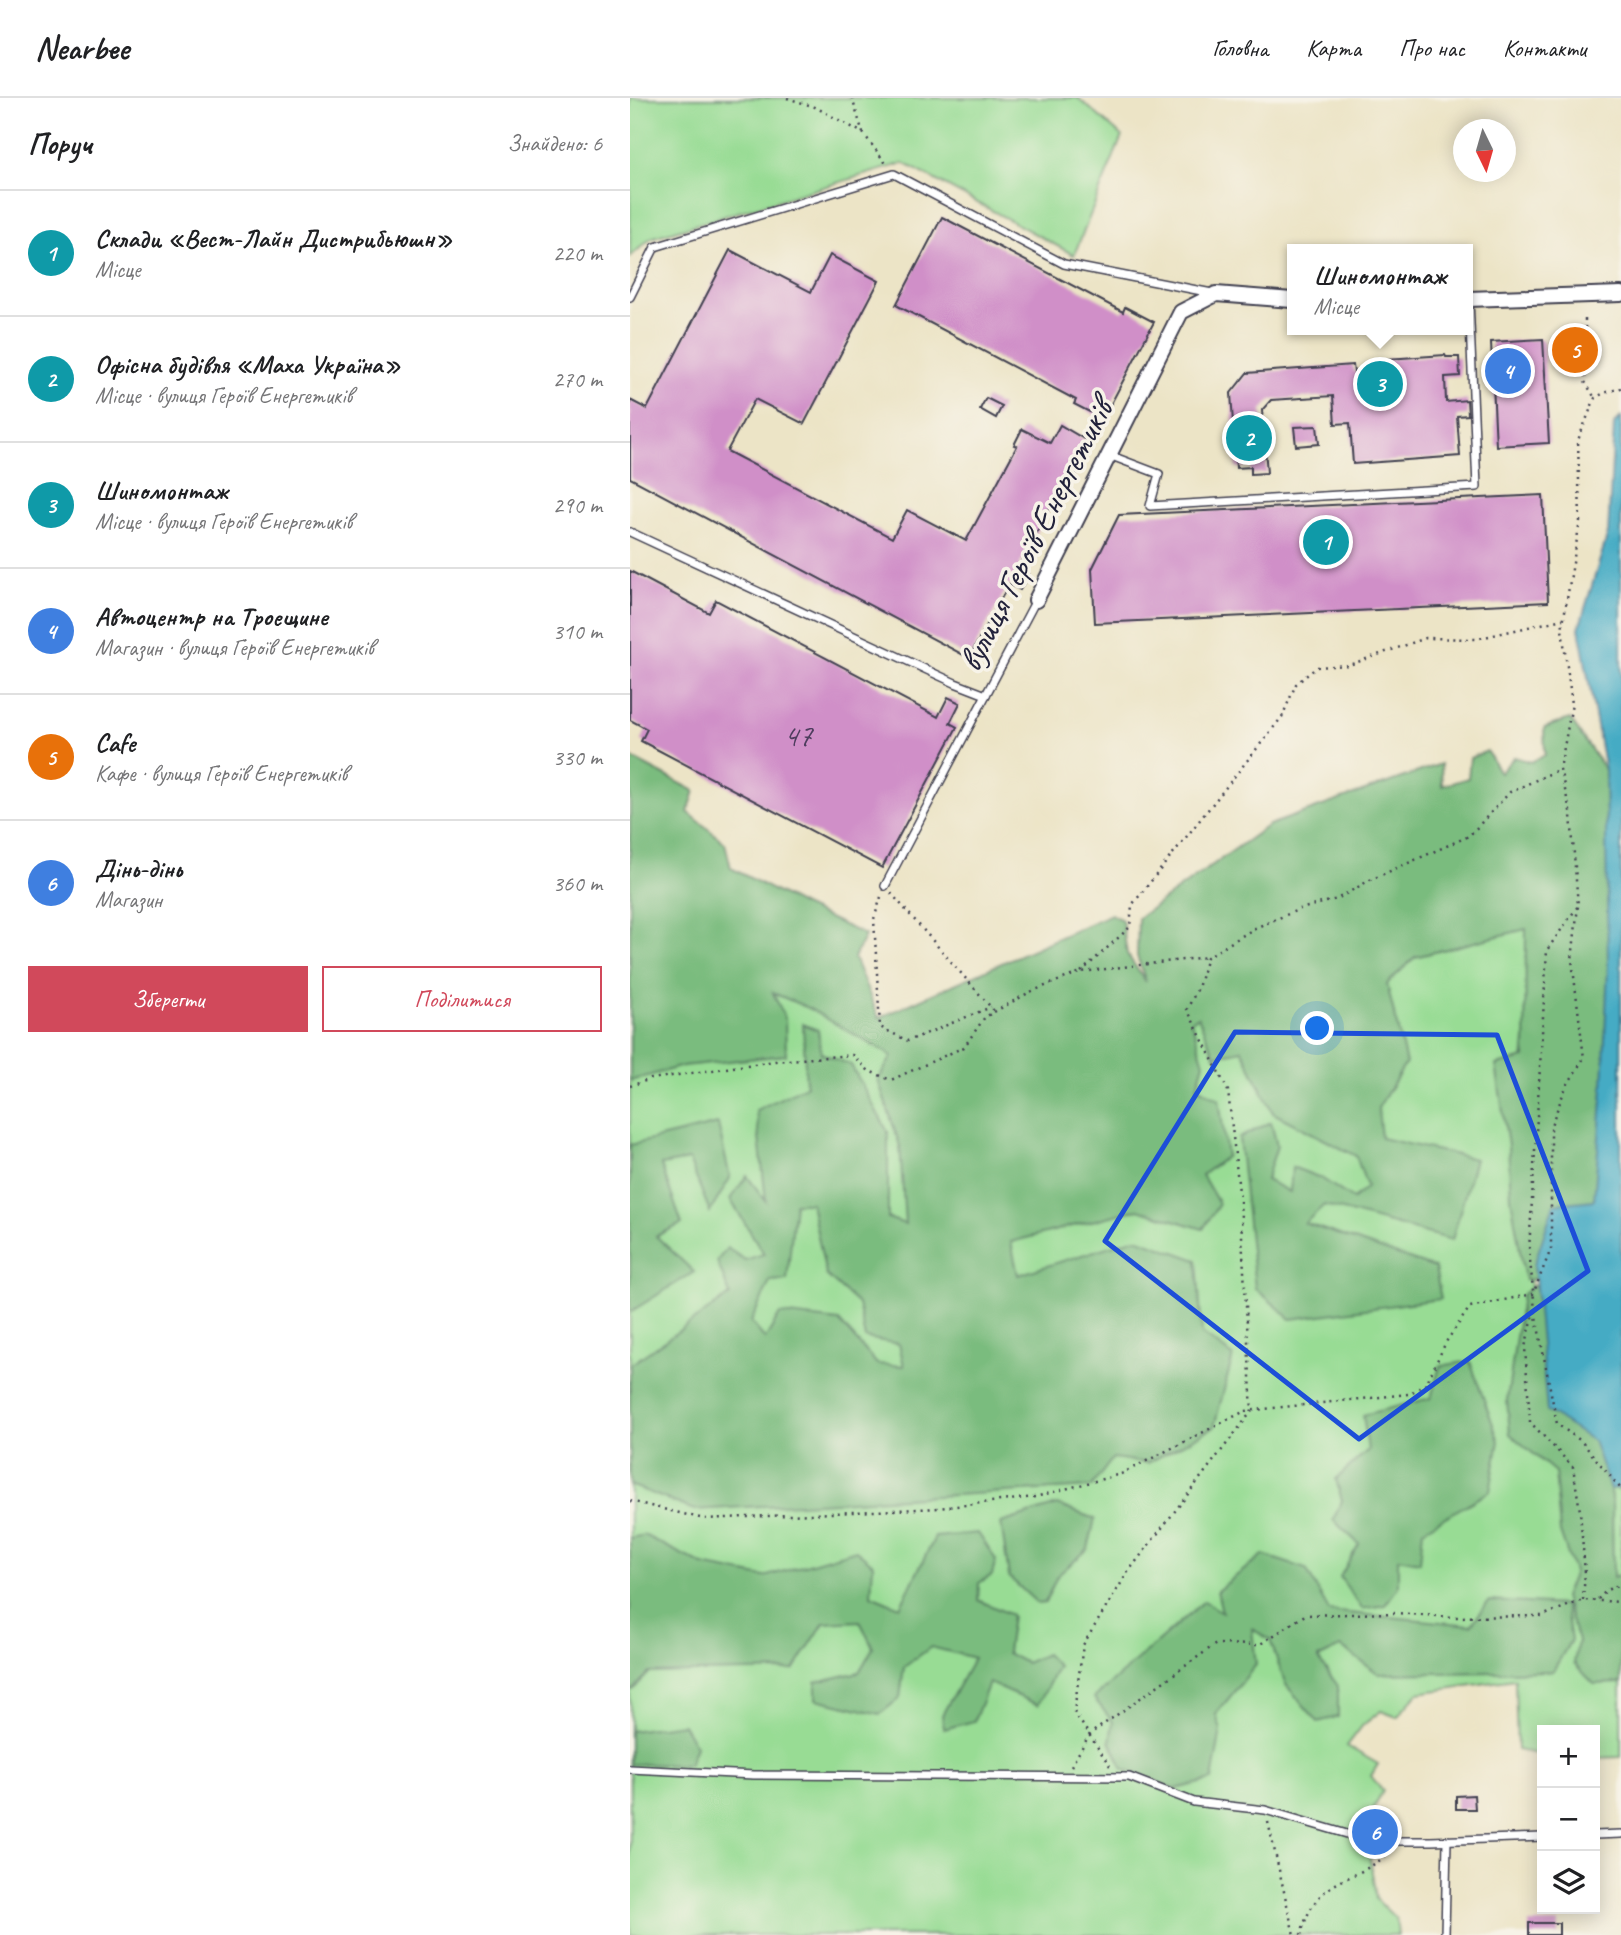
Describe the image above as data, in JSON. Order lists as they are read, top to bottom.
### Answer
{
  "streets": {
    "street": ["вулиця Героїв Енергетиків"]
  },
  "house_numbers": ["47"],
  "north": "bottom",
  "page": {
    "header": "Nearbee",
    "nav": [
      "Головна",
      "Карта",
      "Про нас",
      "Контакти"
    ],
    "heading": ["Поруч", "Знайдено: 6"],
    "list": [
      {
        "mark": "1",
        "name": "Склади «Вест-Лайн Дистрибьюшн»",
        "note": "Місце",
        "value": "220 m"
      },
      {
        "mark": "2",
        "name": "Офісна будівля «Маха Україна»",
        "note": "Місце · вулиця Героїв Енергетиків",
        "value": "270 m"
      },
      {
        "mark": "3",
        "name": "Шиномонтаж",
        "note": "Місце · вулиця Героїв Енергетиків",
        "value": "290 m"
      },
      {
        "mark": "4",
        "name": "Автоцентр на Троещине",
        "note": "Магазин · вулиця Героїв Енергетиків",
        "value": "310 m"
      },
      {
        "mark": "5",
        "name": "Cafe",
        "note": "Кафе · вулиця Героїв Енергетиків",
        "value": "330 m"
      },
      {
        "mark": "6",
        "name": "Дінь-дінь",
        "note": "Магазин",
        "value": "360 m"
      }
    ],
    "popup": ["Шиномонтаж", "Місце"],
    "pins": [
      "5",
      "4",
      "3",
      "2",
      "1",
      "6"
    ],
    "buttons": ["Зберегти", "Поділитися"],
    "map_buttons": ["+", "−"]
  }
}
